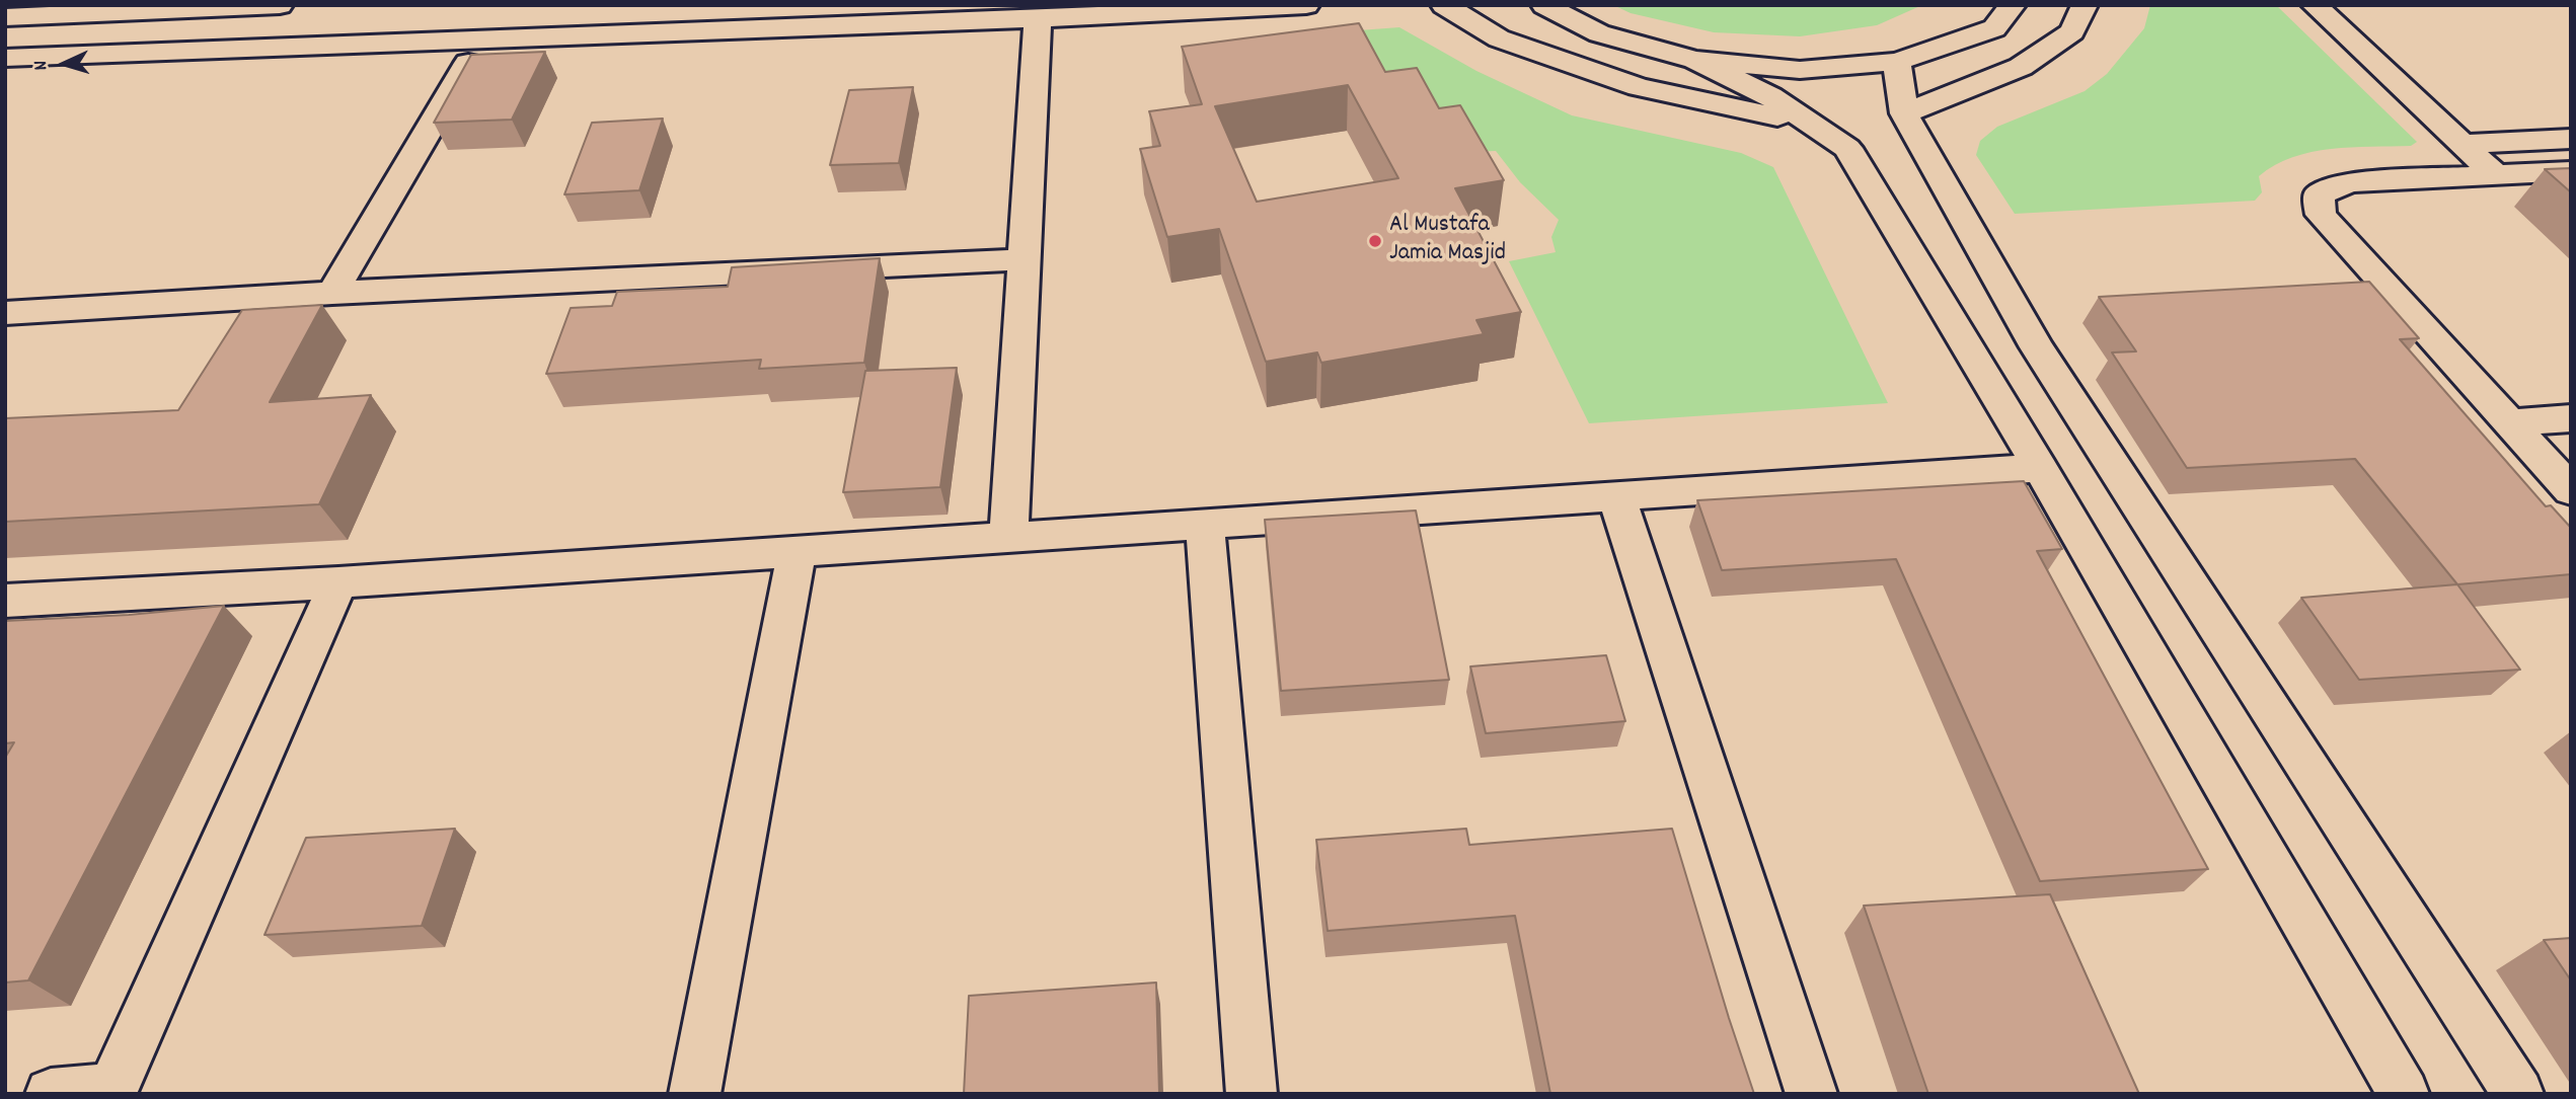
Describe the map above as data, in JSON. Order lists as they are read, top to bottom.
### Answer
{
  "places": ["Al Mustafa Jamia Masjid"],
  "north": "left"
}
